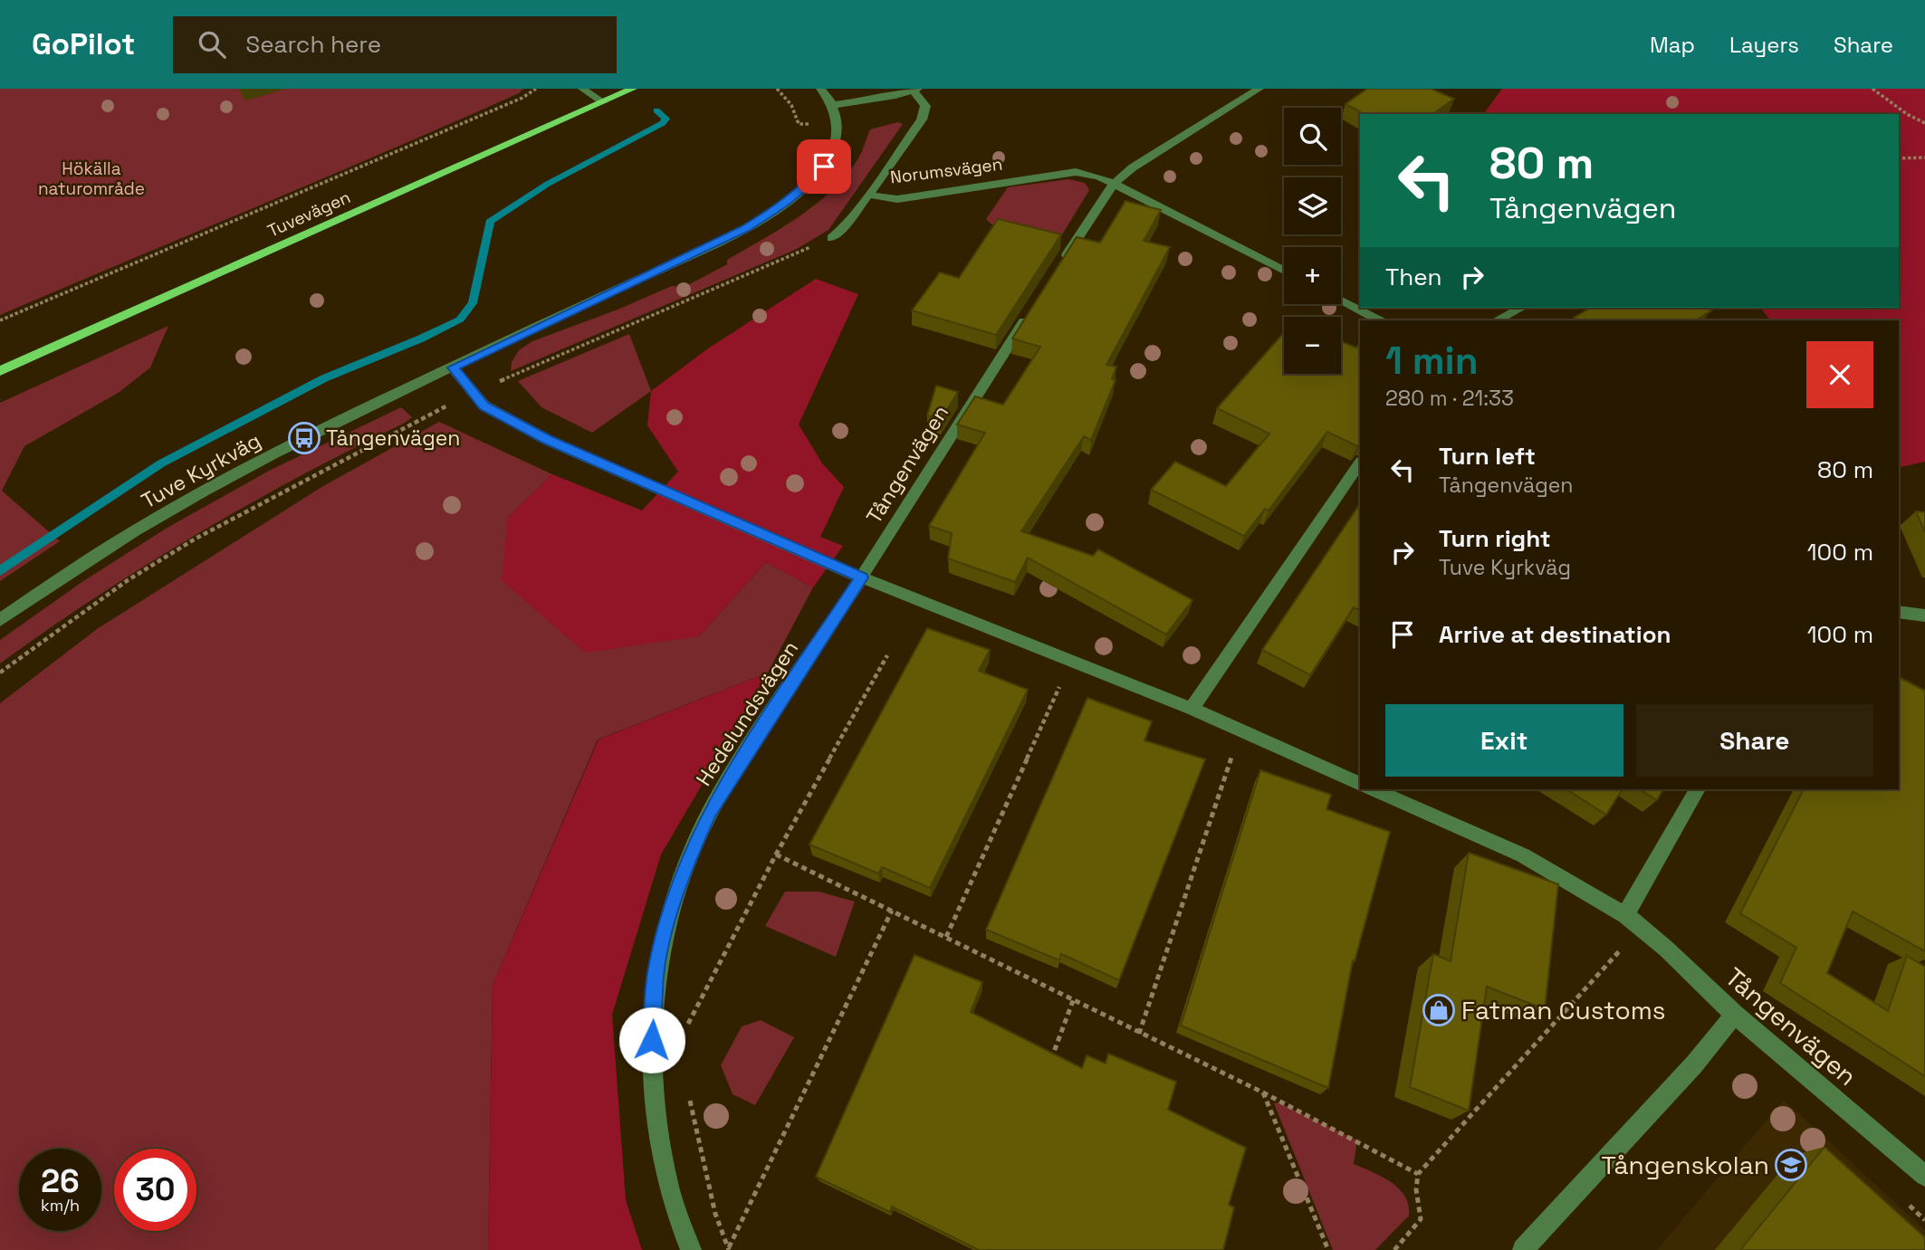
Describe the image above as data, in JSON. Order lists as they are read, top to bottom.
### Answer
{
  "streets": {
    "main road": ["Tuvevägen"],
    "street": [
      "Norumsvägen",
      "Tångenvägen",
      "Tuve Kyrkväg",
      "Hedelundsvägen"
    ]
  },
  "crossings": [
    ["Tångenvägen", "Hedelundsvägen"]
  ],
  "parks": ["Hökälla naturområde"],
  "places": {
    "bus stop": ["Tångenvägen"],
    "shop": ["Fatman Customs"],
    "school or university": ["Tångenskolan"]
  },
  "page": {
    "header": "GoPilot",
    "search": "Search here",
    "nav": ["Map", "Layers", "Share"],
    "map_buttons": ["+", "−"],
    "turn": ["80 m", "Tångenvägen"],
    "then": "Then",
    "heading": ["1 min", "280 m · 21:33"],
    "list": [
      {
        "name": "Turn left",
        "note": "Tångenvägen",
        "value": "80 m"
      },
      {
        "name": "Turn right",
        "note": "Tuve Kyrkväg",
        "value": "100 m"
      },
      {
        "name": "Arrive at destination",
        "value": "100 m"
      }
    ],
    "buttons": ["Exit", "Share"],
    "speed": "26 km/h",
    "limit": "30"
  }
}
